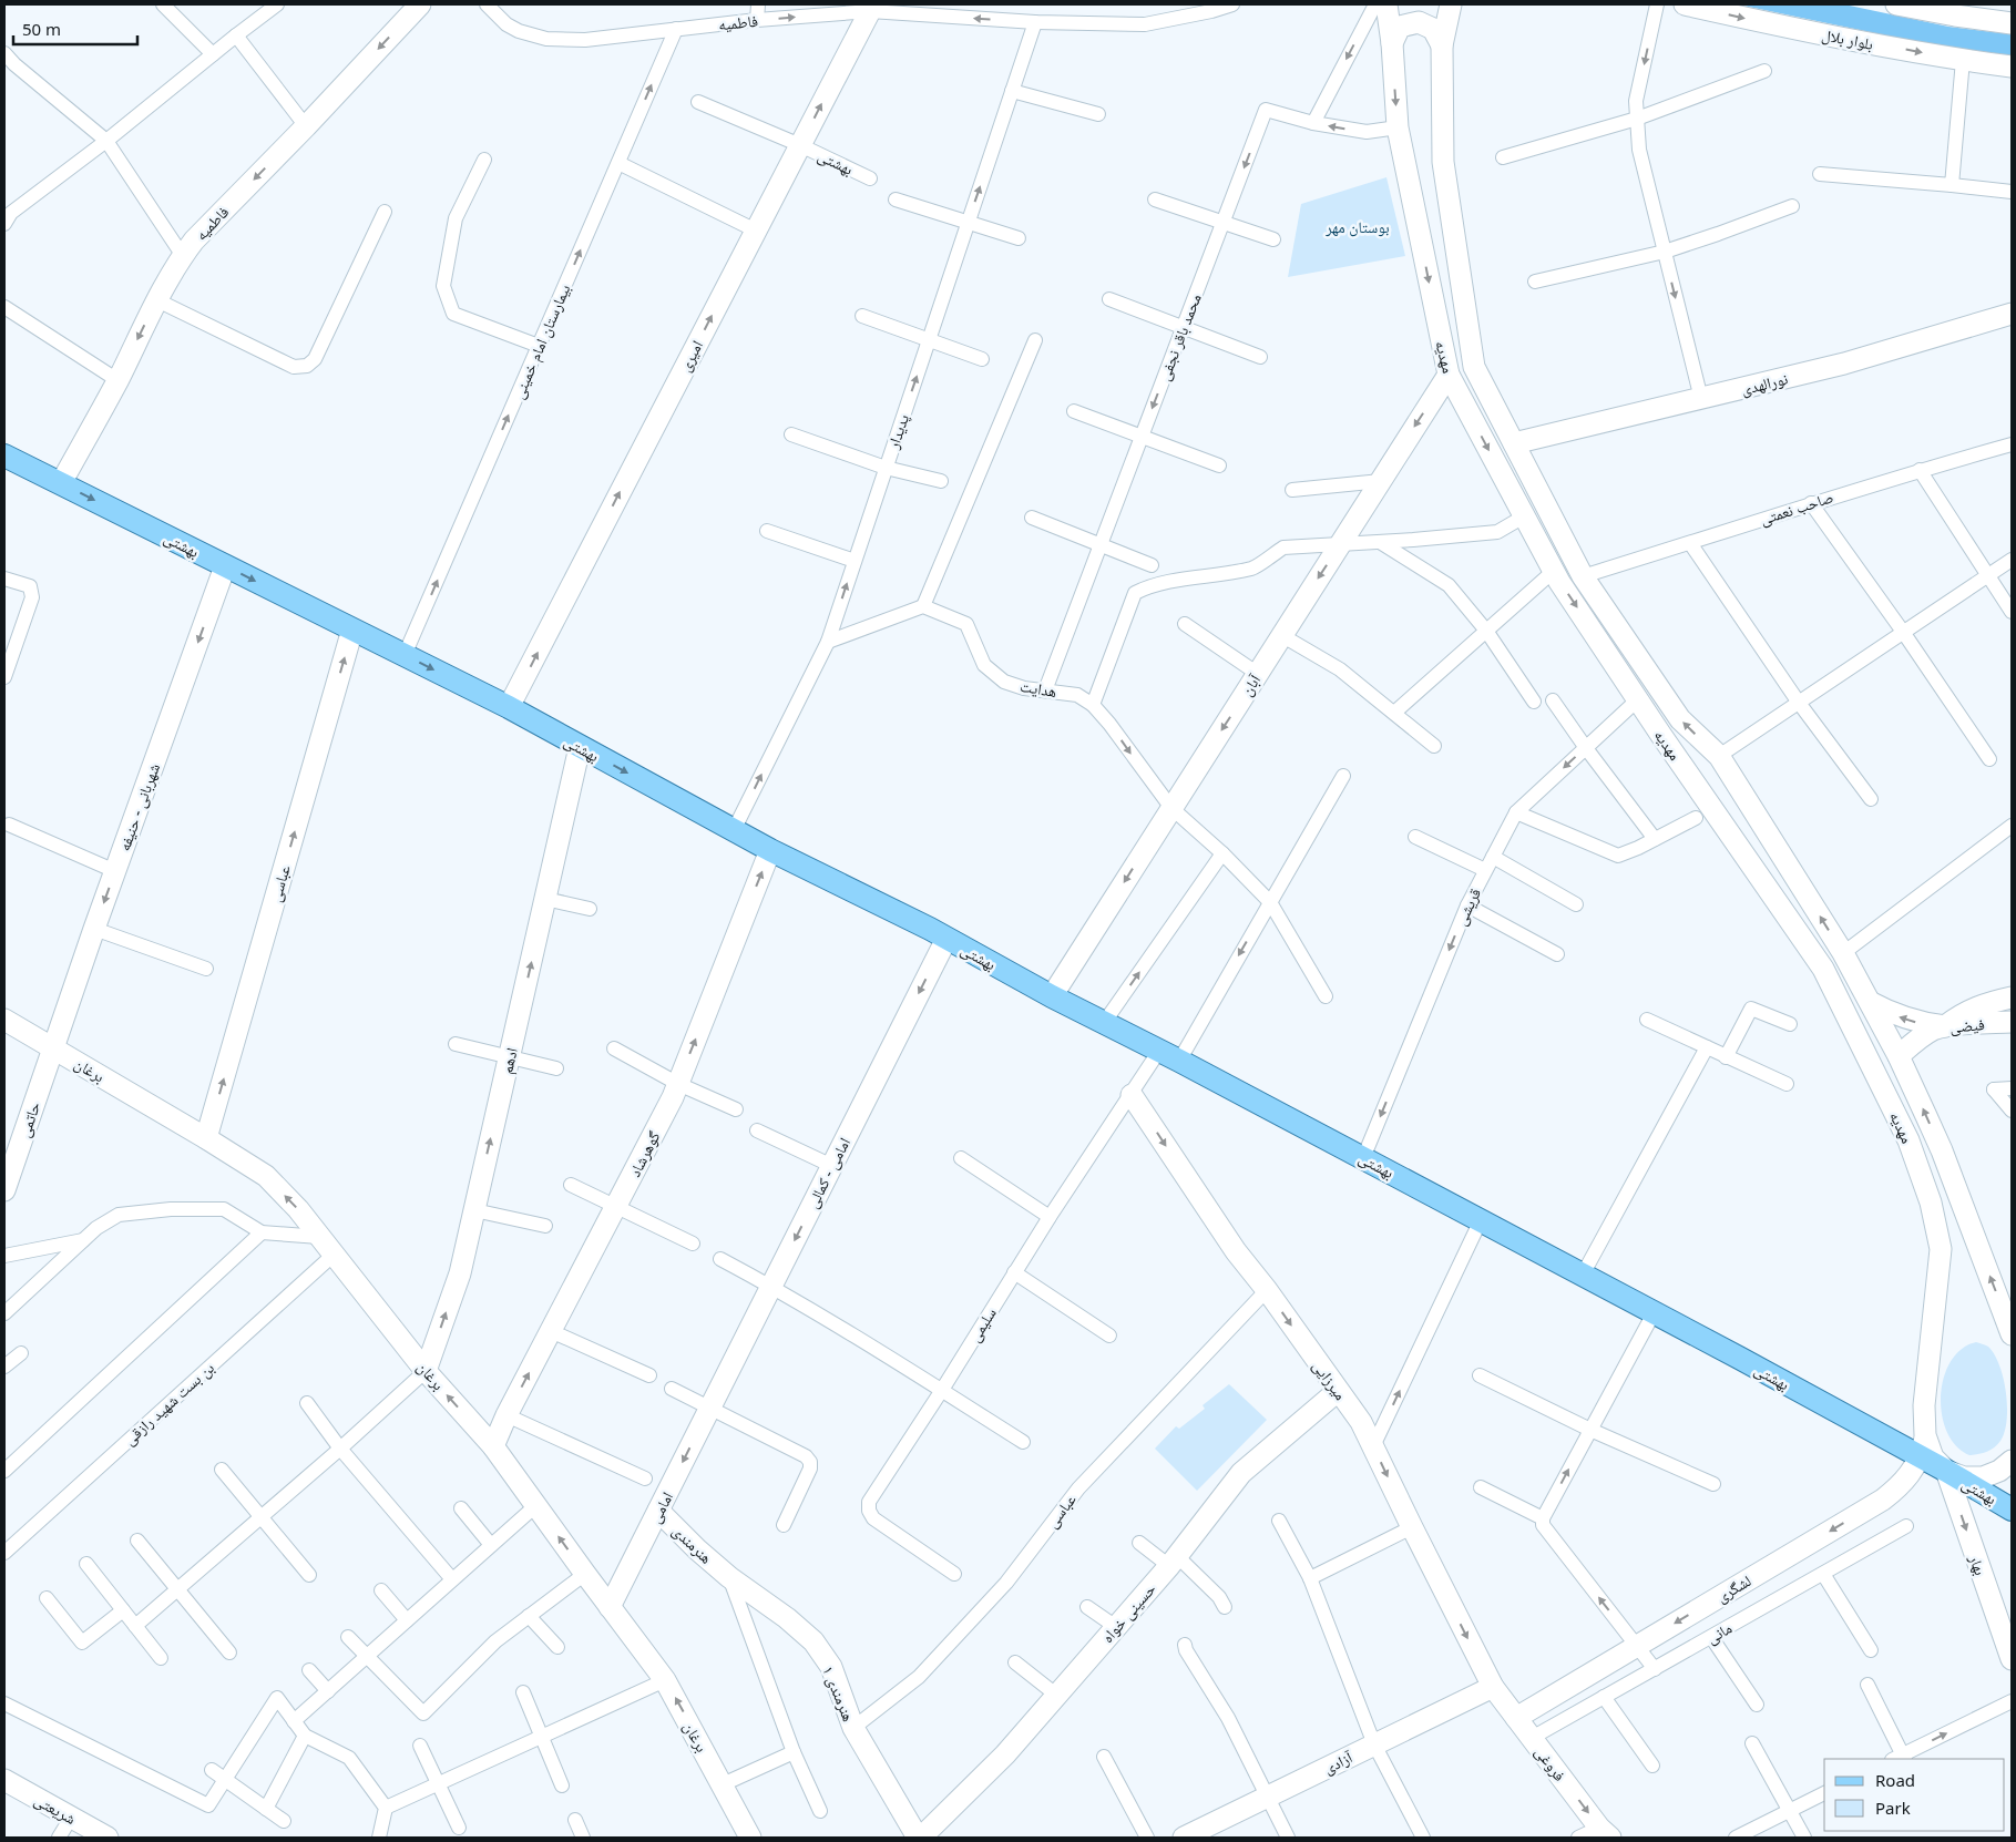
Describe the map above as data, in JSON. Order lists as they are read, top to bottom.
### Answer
{
  "streets": {
    "main road": ["بهشتی", "بهشتى"],
    "street": [
      "فاطمیه",
      "بلوار بلال",
      "محمد باقر نجفی",
      "بیمارستان امام خمینی",
      "امیری",
      "مهدیه",
      "نورالهدی",
      "پدیدار",
      "صاحب نعمتی",
      "آبان",
      "هدایت",
      "شهربانی - حنیفه",
      "عباسی",
      "قریشی",
      "فیضی",
      "ادهم",
      "برغان",
      "حاتمی",
      "گوهرشاد",
      "امامی - کمالی",
      "سلیمی",
      "میرزایی",
      "بن بست شهید رازقی",
      "امامی",
      "هنرمندی",
      "بهار",
      "لشگری",
      "حسینی خواه",
      "مانی",
      "هنرمندی ۱",
      "آزادی",
      "فروغی",
      "شریعتی"
    ]
  },
  "crossings": [
    ["فاطمیه", "بهشتی"],
    ["فاطمیه", "بیمارستان امام خمینی"],
    ["فاطمیه", "امیری"],
    ["فاطمیه", "پدیدار"],
    ["بهشتی", "بیمارستان امام خمینی"],
    ["بهشتی", "امیری"],
    ["بهشتی", "مهدیه"],
    ["بهشتی", "پدیدار"],
    ["بهشتی", "آبان"],
    ["بهشتی", "شهربانی - حنیفه"],
    ["بهشتی", "عباسی"],
    ["بهشتی", "قریشی"],
    ["بهشتی", "ادهم"],
    ["بهشتی", "گوهرشاد"],
    ["بهشتی", "امامی - کمالی"],
    ["بهشتی", "سلیمی"],
    ["بهشتی", "بهشتى"],
    ["بهشتی", "بهار"],
    ["بهشتی", "لشگری"],
    ["محمد باقر نجفی", "مهدیه"],
    ["محمد باقر نجفی", "هدایت"],
    ["مهدیه", "نورالهدی"],
    ["مهدیه", "صاحب نعمتی"],
    ["مهدیه", "آبان"],
    ["مهدیه", "قریشی"],
    ["مهدیه", "فیضی"],
    ["مهدیه", "بهشتى"],
    ["مهدیه", "بهار"],
    ["مهدیه", "لشگری"],
    ["آبان", "هدایت"],
    ["شهربانی - حنیفه", "برغان"],
    ["شهربانی - حنیفه", "حاتمی"],
    ["عباسی", "برغان"],
    ["عباسی", "میرزایی"],
    ["عباسی", "هنرمندی ۱"],
    ["ادهم", "برغان"],
    ["برغان", "حاتمی"],
    ["برغان", "گوهرشاد"],
    ["برغان", "بن بست شهید رازقی"],
    ["برغان", "امامی"],
    ["امامی - کمالی", "امامی"],
    ["سلیمی", "میرزایی"],
    ["میرزایی", "حسینی خواه"],
    ["میرزایی", "آزادی"],
    ["میرزایی", "فروغی"],
    ["بهشتى", "بهار"],
    ["امامی", "هنرمندی"],
    ["هنرمندی", "هنرمندی ۱"],
    ["لشگری", "فروغی"],
    ["حسینی خواه", "هنرمندی ۱"],
    ["مانی", "فروغی"],
    ["آزادی", "فروغی"]
  ],
  "one_way": [
    "بیمارستان امام خمینی",
    "امیری",
    "پدیدار",
    "شهربانی - حنیفه",
    "عباسی",
    "قریشی",
    "ادهم",
    "گوهرشاد",
    "امامی - کمالی",
    "امامی",
    "لشگری"
  ],
  "parks": ["بوستان مهر"],
  "legend": ["Road", "Park"],
  "scale_bar": "50 m"
}
